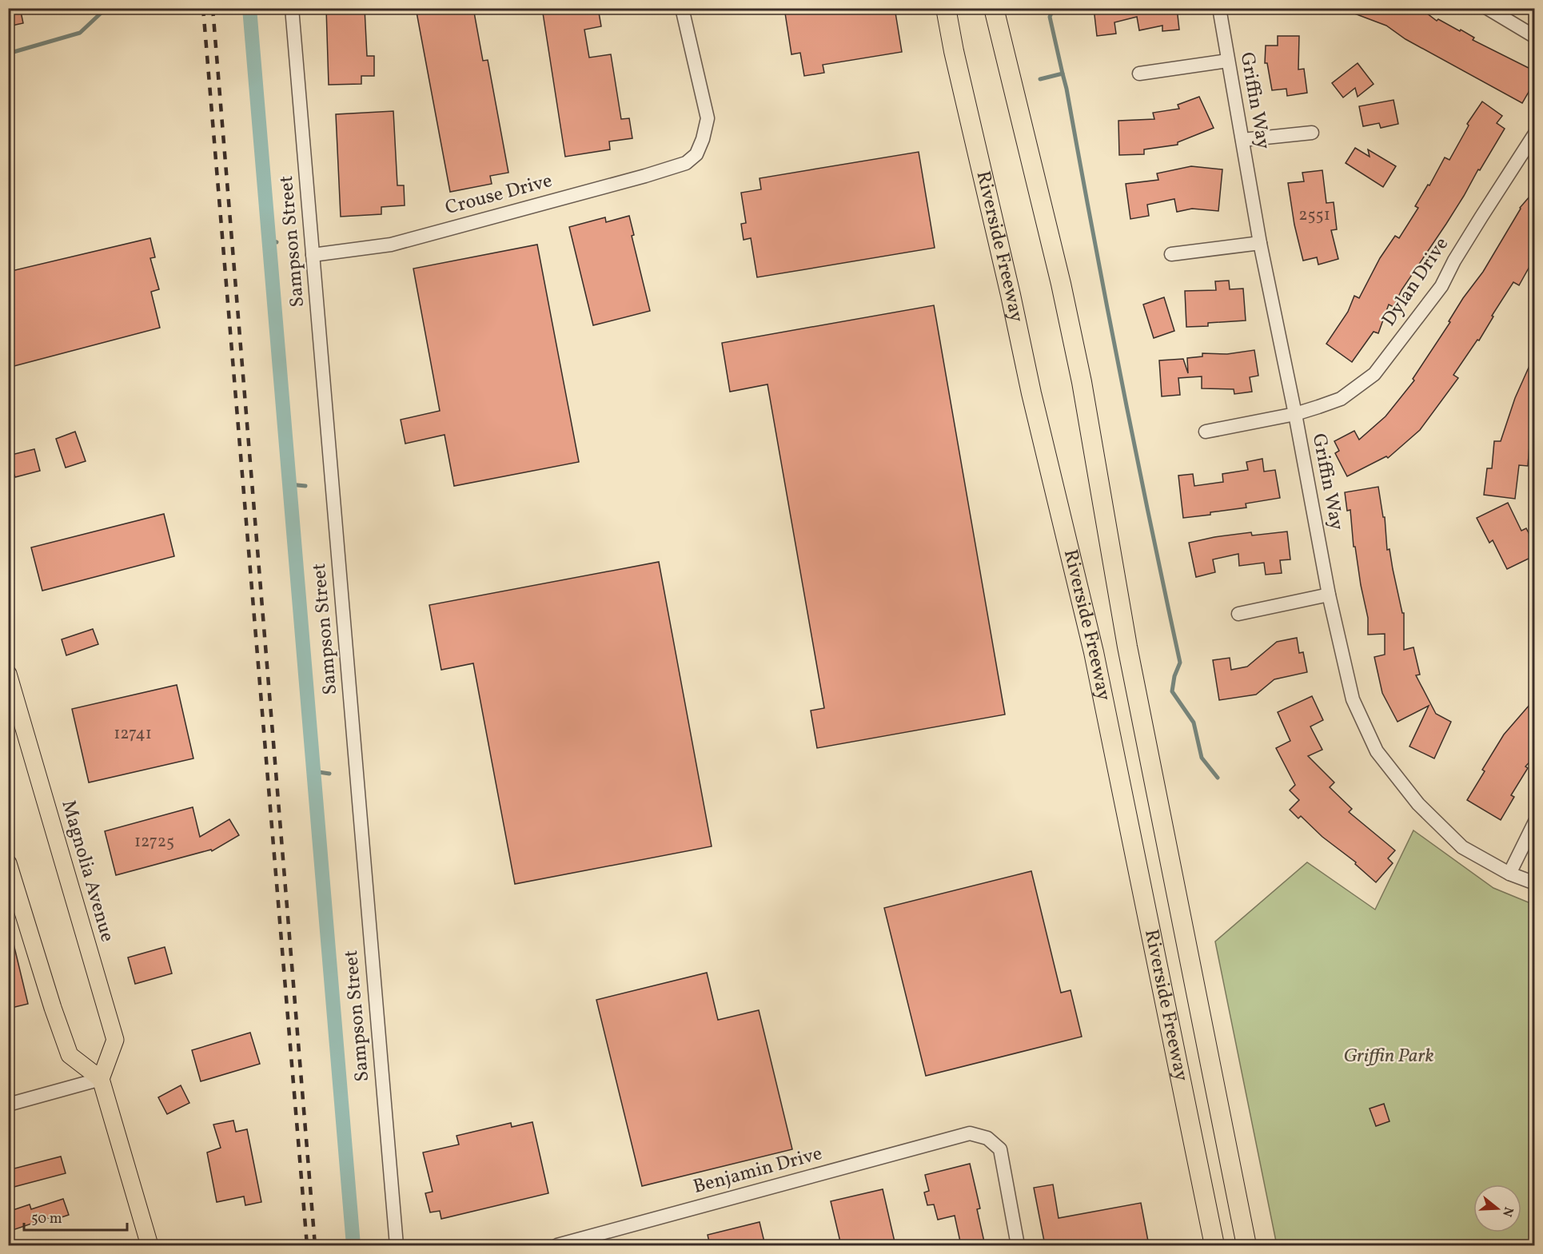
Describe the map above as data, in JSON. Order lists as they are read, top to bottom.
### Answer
{
  "streets": {
    "highway": ["Riverside Freeway"],
    "main road": ["Magnolia Avenue"],
    "street": [
      "Griffin Way",
      "Crouse Drive",
      "Sampson Street",
      "Dylan Drive",
      "Benjamin Drive"
    ]
  },
  "crossings": [
    ["Griffin Way", "Dylan Drive"],
    ["Crouse Drive", "Sampson Street"]
  ],
  "parks": ["Griffin Park"],
  "house_numbers": ["2551", "12741", "12725"],
  "scale_bar": "50 m",
  "north": "right"
}
